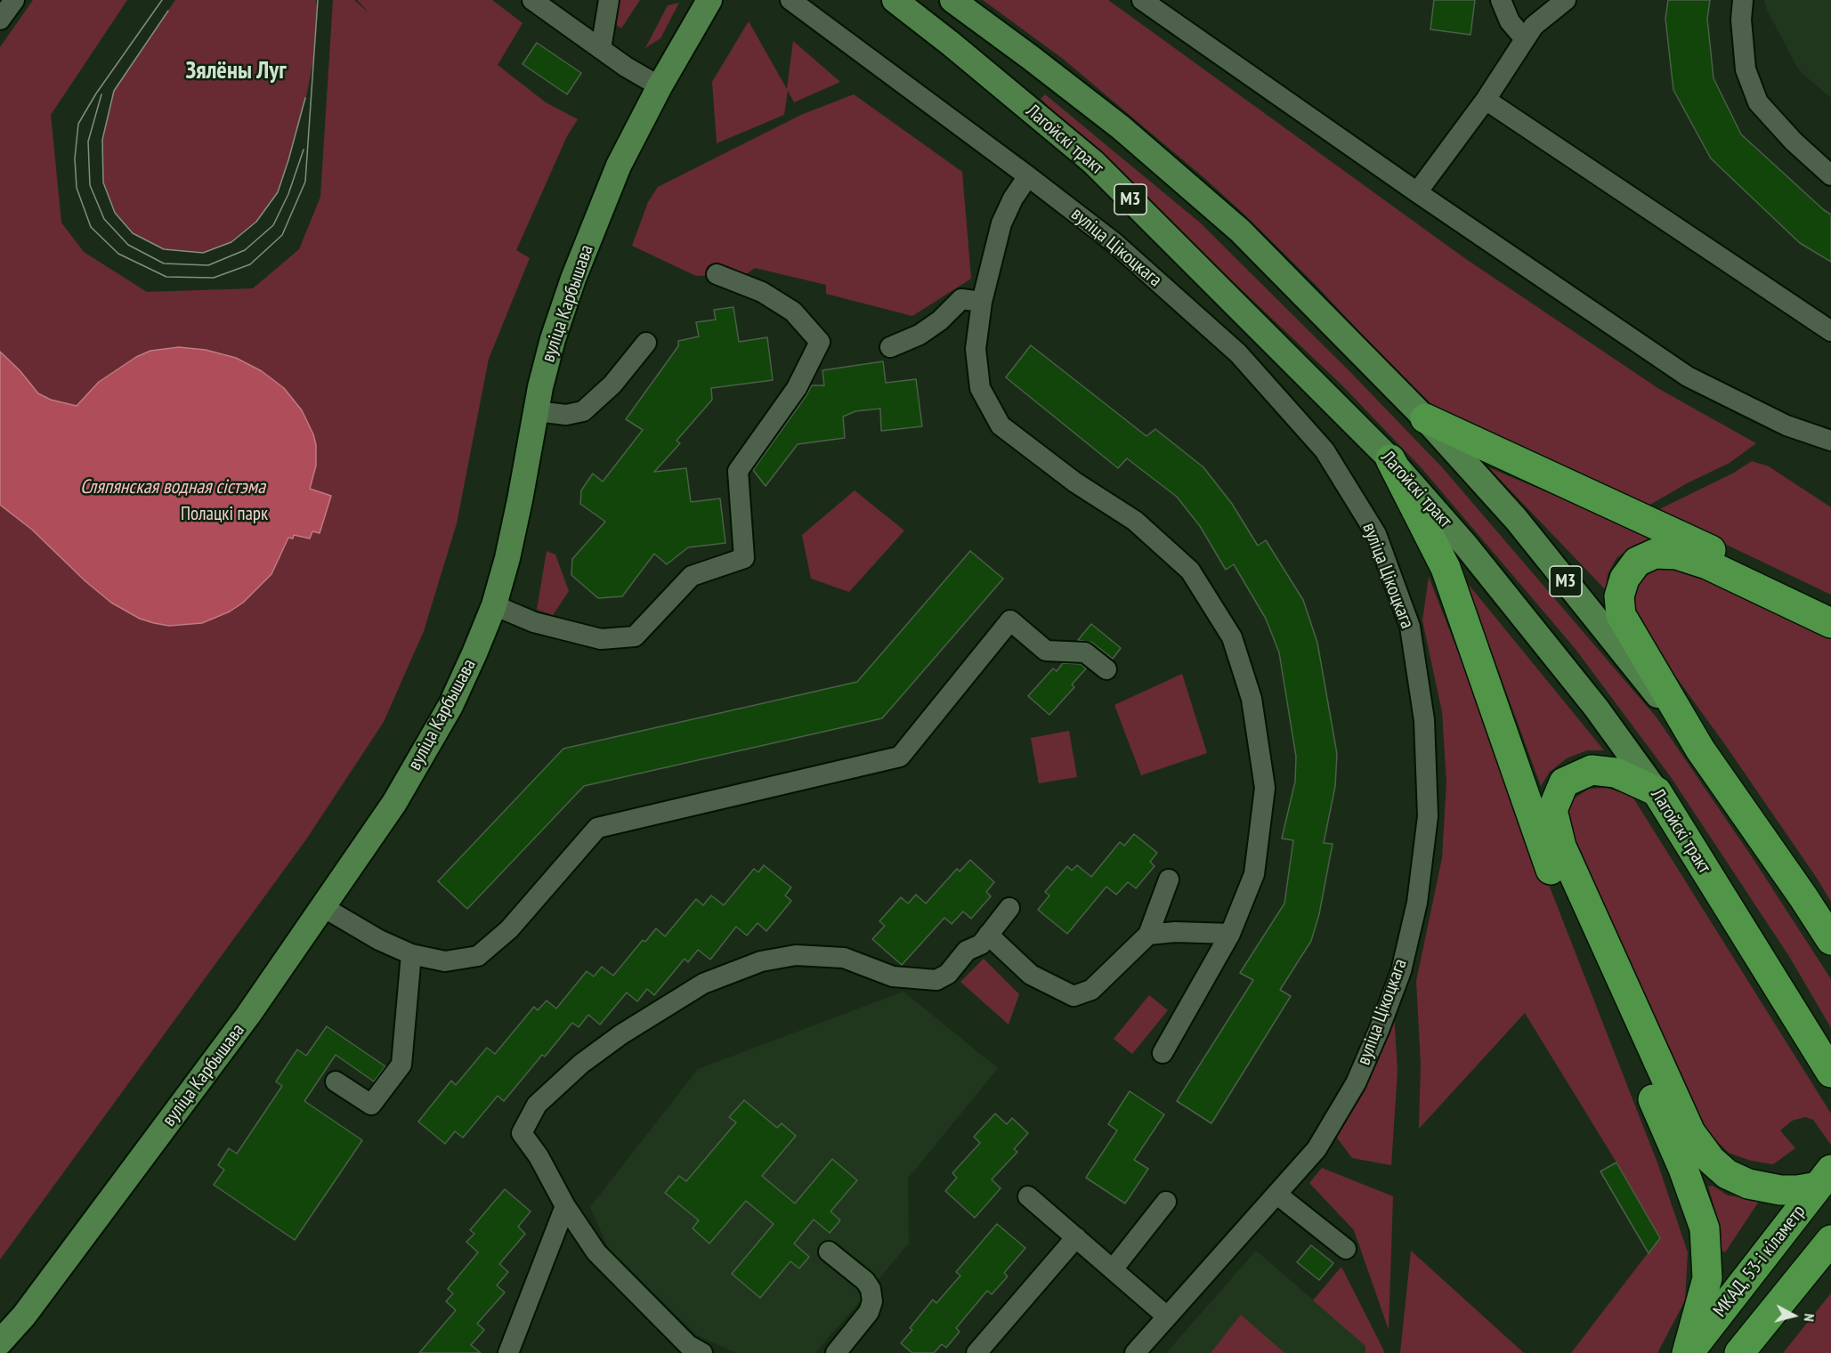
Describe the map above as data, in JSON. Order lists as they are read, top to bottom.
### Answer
{
  "streets": {
    "highway": ["Лагойскі тракт", "М3", "МКАД, 53-і кіламетр"],
    "main road": ["вуліца Карбышава"],
    "street": ["вуліца Цікоцкага"]
  },
  "districts": ["Зялёны Луг"],
  "water": ["Сляпянская водная сістэма"],
  "parks": ["Полацкі парк"],
  "north": "right"
}
